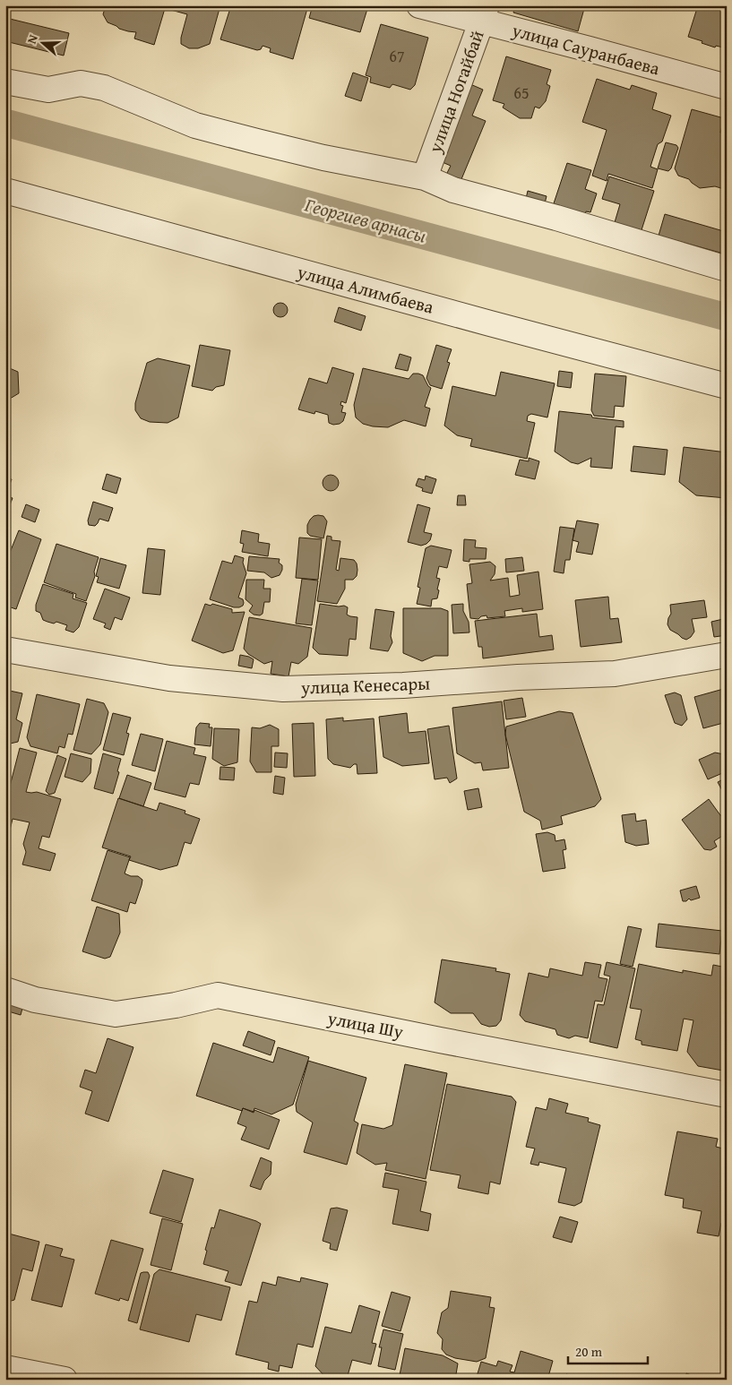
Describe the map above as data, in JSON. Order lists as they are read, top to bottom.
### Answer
{
  "streets": {
    "street": [
      "улица Сауранбаева",
      "улица Ногайбай",
      "улица Алимбаева",
      "улица Кенесары",
      "улица Шу"
    ]
  },
  "crossings": [
    ["улица Сауранбаева", "улица Ногайбай"]
  ],
  "water": ["Георгиев арнасы"],
  "house_numbers": ["67", "65"],
  "scale_bar": "20 m",
  "north": "left"
}
